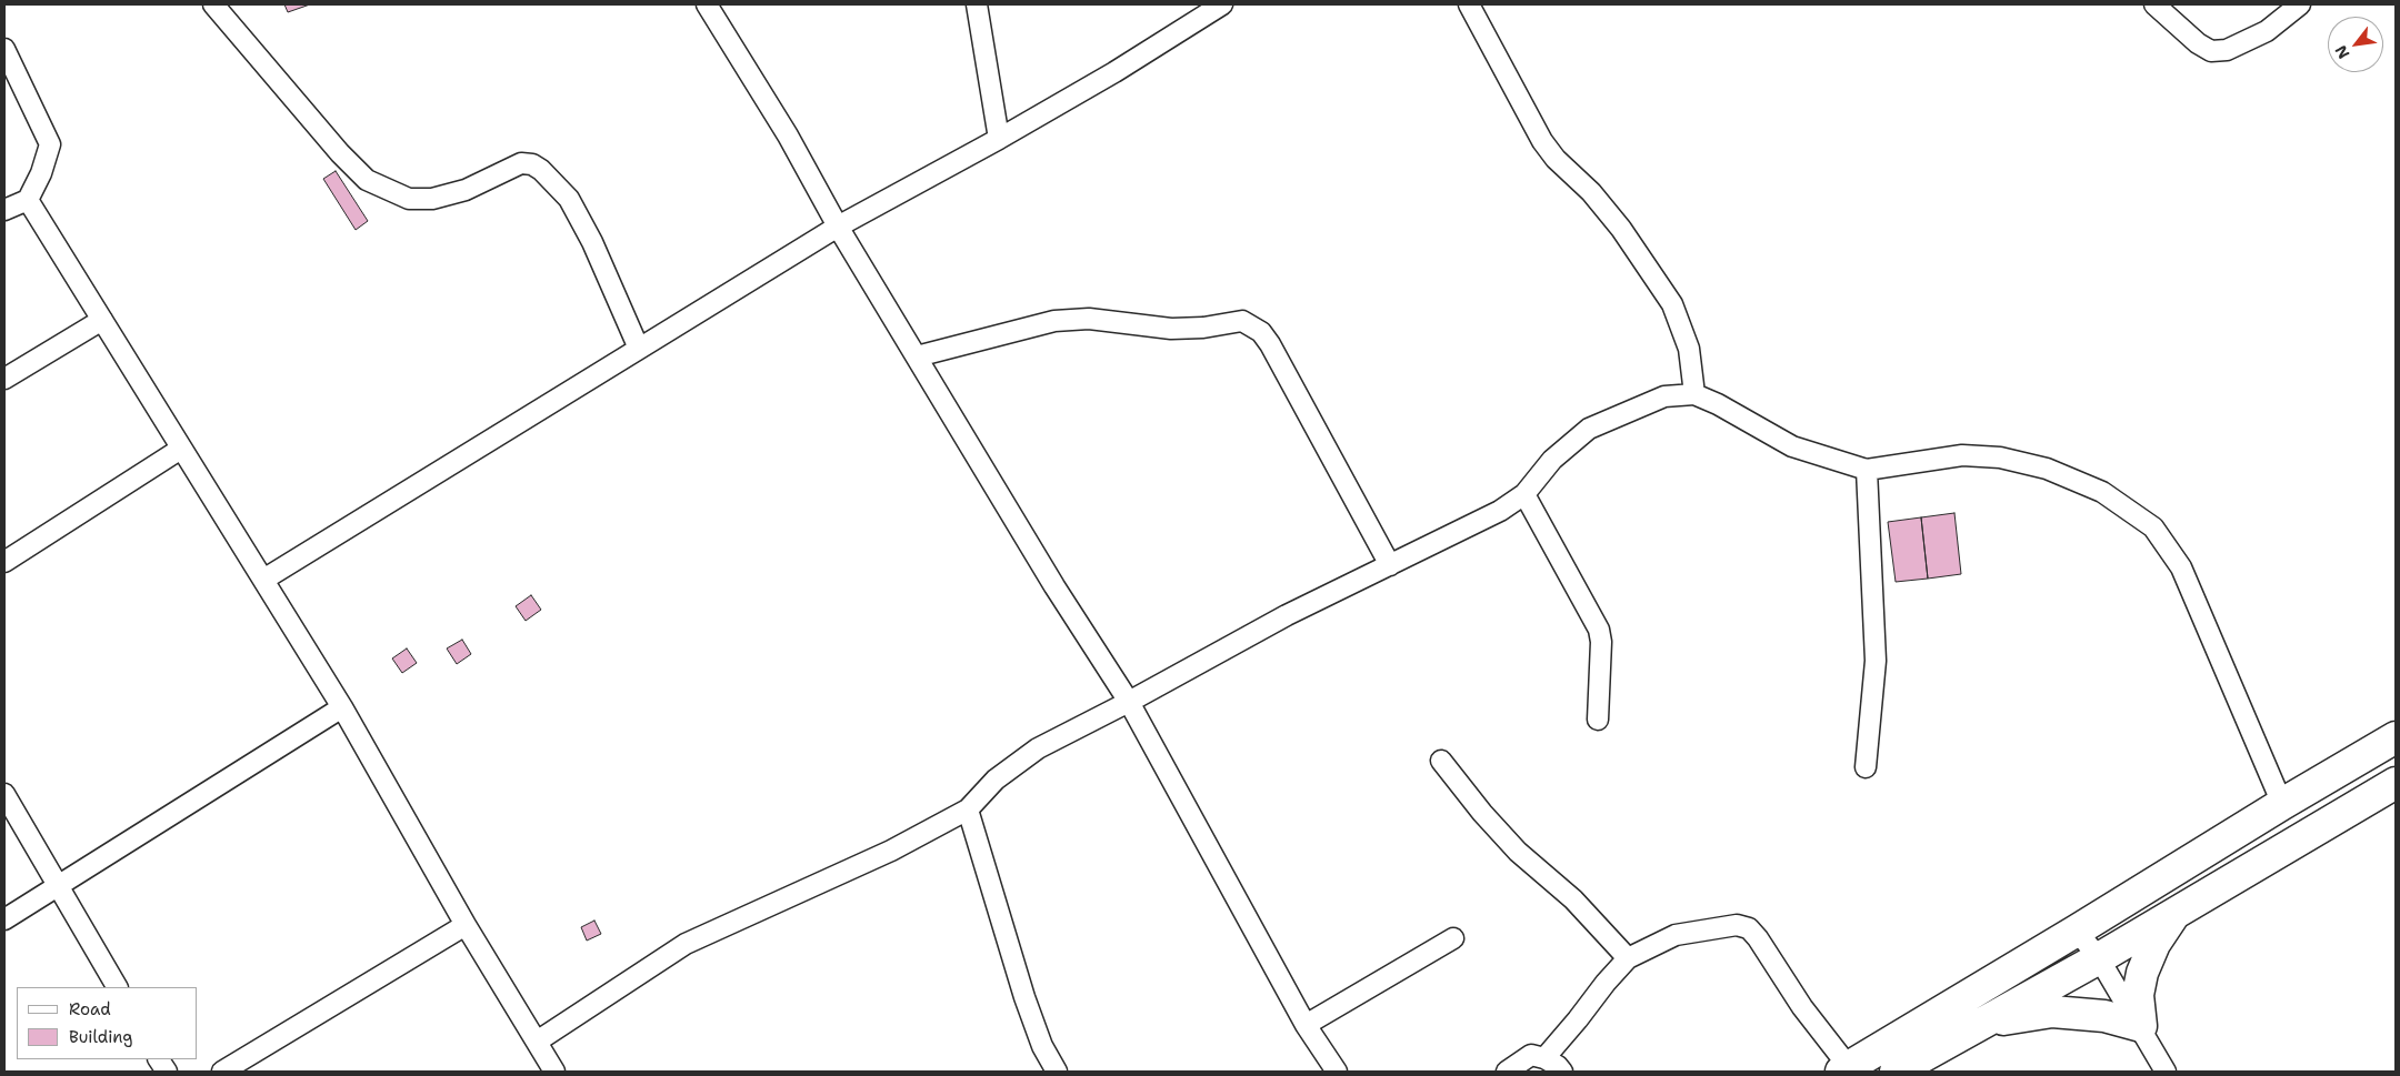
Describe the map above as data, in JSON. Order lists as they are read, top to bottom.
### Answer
{
  "legend": ["Road", "Building"],
  "north": "bottom left"
}
